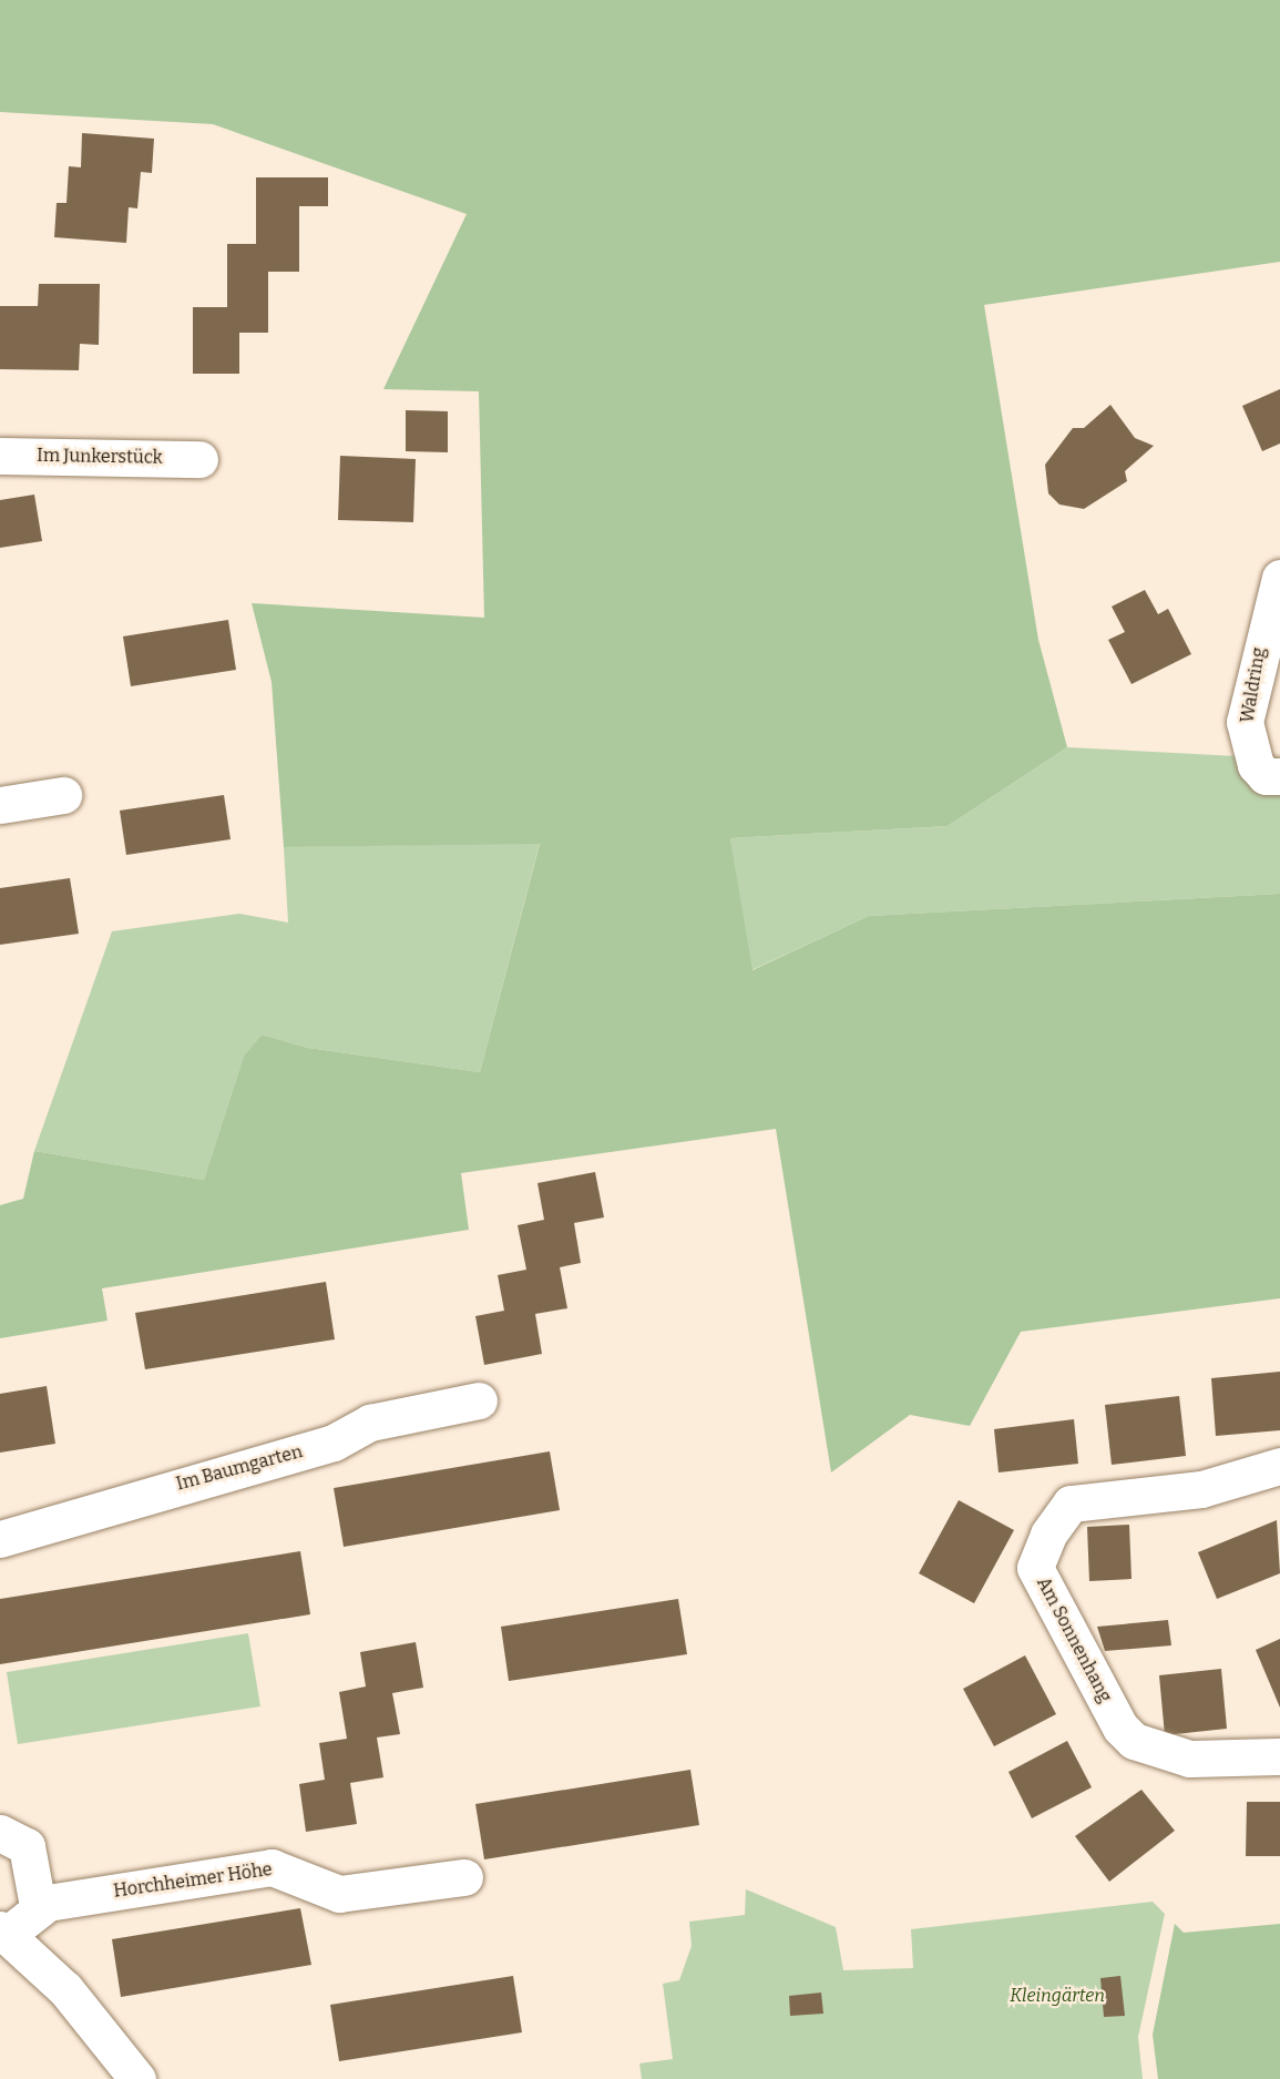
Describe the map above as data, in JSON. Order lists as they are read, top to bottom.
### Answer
{
  "streets": {
    "street": [
      "Im Junkerstück",
      "Waldring",
      "Im Baumgarten",
      "Am Sonnenhang",
      "Horchheimer Höhe"
    ]
  },
  "parks": ["Kleingärten"]
}
